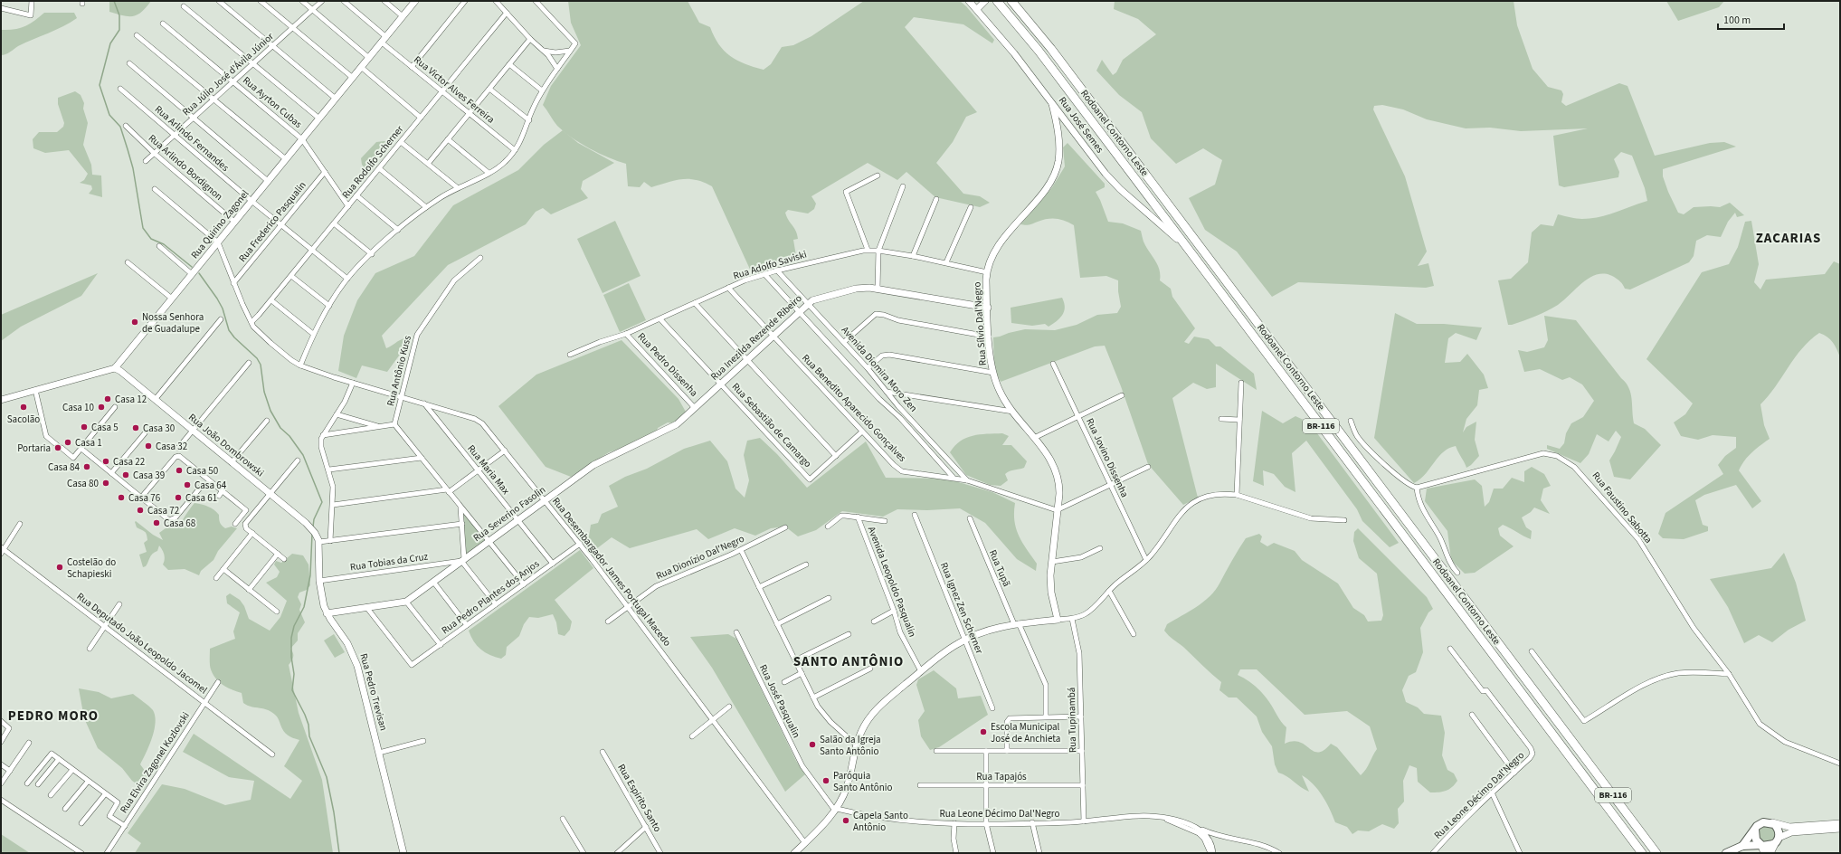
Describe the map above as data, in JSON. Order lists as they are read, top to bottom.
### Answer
{
  "streets": {
    "highway": ["Rodoanel Contorno Leste", "BR-116"],
    "street": [
      "Rua Júlio José d'Ávila Júnior",
      "Rua Victor Alves Ferreira",
      "Rua Ayrton Cubas",
      "Rua José Semes",
      "Rua Arlindo Fernandes",
      "Rua Rodolfo Scherner",
      "Rua Arlindo Bordignon",
      "Rua Frederico Pasqualin",
      "Rua Quirino Zagonel",
      "Rua Adolfo Saviski",
      "Rua Sílvio Dal'Negro",
      "Rua Inezilda Rezende Ribeiro",
      "Rua Pedro Dissenha",
      "Avenida Diomira Moro Zen",
      "Rua Antônio Kuss",
      "Rua Benedito Aparecido Gonçalves",
      "Rua Sebastião de Camargo",
      "Rua João Dombrowski",
      "Rua Jovino Dissenha",
      "Rua Maria Max",
      "Rua Faustino Sabotta",
      "Rua Severino Fasolin",
      "Rua Dionízio Dal'Negro",
      "Rua Tobias da Cruz",
      "Rua Tupã",
      "Rua Desembargador James Portugal Macedo",
      "Avenida Leopoldo Pasqualin",
      "Rua Pedro Plantes dos Anjos",
      "Rua Ignez Zen Scherner",
      "Rua Deputado João Leopoldo Jacomel",
      "Rua Pedro Trevisan",
      "Rua José Pasqualin",
      "Rua Tupinambá",
      "Rua Elvira Zagonel Kozlovski",
      "Rua Tapajós",
      "Rua Leone Décimo Dal'Negro",
      "Rua Espírito Santo"
    ]
  },
  "crossings": [
    ["Rua Júlio José d'Ávila Júnior", "Rua Ayrton Cubas"],
    ["Rua Júlio José d'Ávila Júnior", "Rua Arlindo Fernandes"],
    ["Rua Júlio José d'Ávila Júnior", "Rua Arlindo Bordignon"],
    ["Rua Victor Alves Ferreira", "Rua Rodolfo Scherner"],
    ["Rua Victor Alves Ferreira", "Rua Quirino Zagonel"],
    ["Rua Ayrton Cubas", "Rua Rodolfo Scherner"],
    ["Rua Ayrton Cubas", "Rua Frederico Pasqualin"],
    ["Rua Ayrton Cubas", "Rua Quirino Zagonel"],
    ["Rua José Semes", "Rodoanel Contorno Leste"],
    ["Rua José Semes", "Rua Sílvio Dal'Negro"],
    ["Rua Arlindo Fernandes", "Rua Rodolfo Scherner"],
    ["Rua Arlindo Fernandes", "Rua Frederico Pasqualin"],
    ["Rua Arlindo Fernandes", "Rua Quirino Zagonel"],
    ["Rua Rodolfo Scherner", "Rua Desembargador James Portugal Macedo"],
    ["Rua Arlindo Bordignon", "Rua Quirino Zagonel"],
    ["Rua Frederico Pasqualin", "Rua Desembargador James Portugal Macedo"],
    ["Rua Quirino Zagonel", "Rua João Dombrowski"],
    ["Rua Quirino Zagonel", "Rua Desembargador James Portugal Macedo"],
    ["Rua Adolfo Saviski", "Rua Sílvio Dal'Negro"],
    ["Rua Adolfo Saviski", "Rua Pedro Dissenha"],
    ["Rua Adolfo Saviski", "Avenida Diomira Moro Zen"],
    ["Rua Adolfo Saviski", "Rua Benedito Aparecido Gonçalves"],
    ["Rua Adolfo Saviski", "Rua Sebastião de Camargo"],
    ["Rua Sílvio Dal'Negro", "Rua Inezilda Rezende Ribeiro"],
    ["Rua Sílvio Dal'Negro", "Rua Benedito Aparecido Gonçalves"],
    ["Rua Inezilda Rezende Ribeiro", "Rua Pedro Dissenha"],
    ["Rua Inezilda Rezende Ribeiro", "Avenida Diomira Moro Zen"],
    ["Rua Inezilda Rezende Ribeiro", "Rua Benedito Aparecido Gonçalves"],
    ["Rua Inezilda Rezende Ribeiro", "Rua Sebastião de Camargo"],
    ["Rua Inezilda Rezende Ribeiro", "Rua Severino Fasolin"],
    ["Rua Pedro Dissenha", "Rua Severino Fasolin"],
    ["Avenida Diomira Moro Zen", "Rua Benedito Aparecido Gonçalves"],
    ["Rua Antônio Kuss", "Rua Desembargador James Portugal Macedo"],
    ["Rua João Dombrowski", "Rua Pedro Trevisan"],
    ["Rua Maria Max", "Rua Severino Fasolin"],
    ["Rua Maria Max", "Rua Desembargador James Portugal Macedo"],
    ["Rua Maria Max", "Rua Pedro Plantes dos Anjos"],
    ["Rua Severino Fasolin", "Rua Tobias da Cruz"],
    ["Rua Severino Fasolin", "Rua Desembargador James Portugal Macedo"],
    ["Rua Severino Fasolin", "Rua Pedro Plantes dos Anjos"],
    ["Rua Severino Fasolin", "Rua Pedro Trevisan"],
    ["Rua Dionízio Dal'Negro", "Rua Desembargador James Portugal Macedo"],
    ["Rua Tobias da Cruz", "Rua Pedro Trevisan"],
    ["Rua Desembargador James Portugal Macedo", "Rua Pedro Plantes dos Anjos"],
    ["Rua Deputado João Leopoldo Jacomel", "Rua Elvira Zagonel Kozlovski"],
    ["Rua José Pasqualin", "Rua Leone Décimo Dal'Negro"],
    ["Rua Tupinambá", "Rua Tapajós"],
    ["Rua Tupinambá", "Rua Leone Décimo Dal'Negro"]
  ],
  "districts": ["ZACARIAS", "SANTO ANTÔNIO", "PEDRO MORO"],
  "places": [
    "Nossa Senhora de Guadalupe",
    "Casa 12",
    "Sacolão",
    "Casa 10",
    "Casa 5",
    "Casa 30",
    "Casa 1",
    "Casa 32",
    "Portaria",
    "Casa 22",
    "Casa 84",
    "Casa 50",
    "Casa 39",
    "Casa 80",
    "Casa 64",
    "Casa 76",
    "Casa 61",
    "Casa 72",
    "Casa 68",
    "Costelão do Schapieski",
    "Escola Municipal José de Anchieta",
    "Salão da Igreja Santo Antônio",
    "Paróquia Santo Antônio",
    "Capela Santo Antônio"
  ],
  "scale_bar": "100 m"
}
